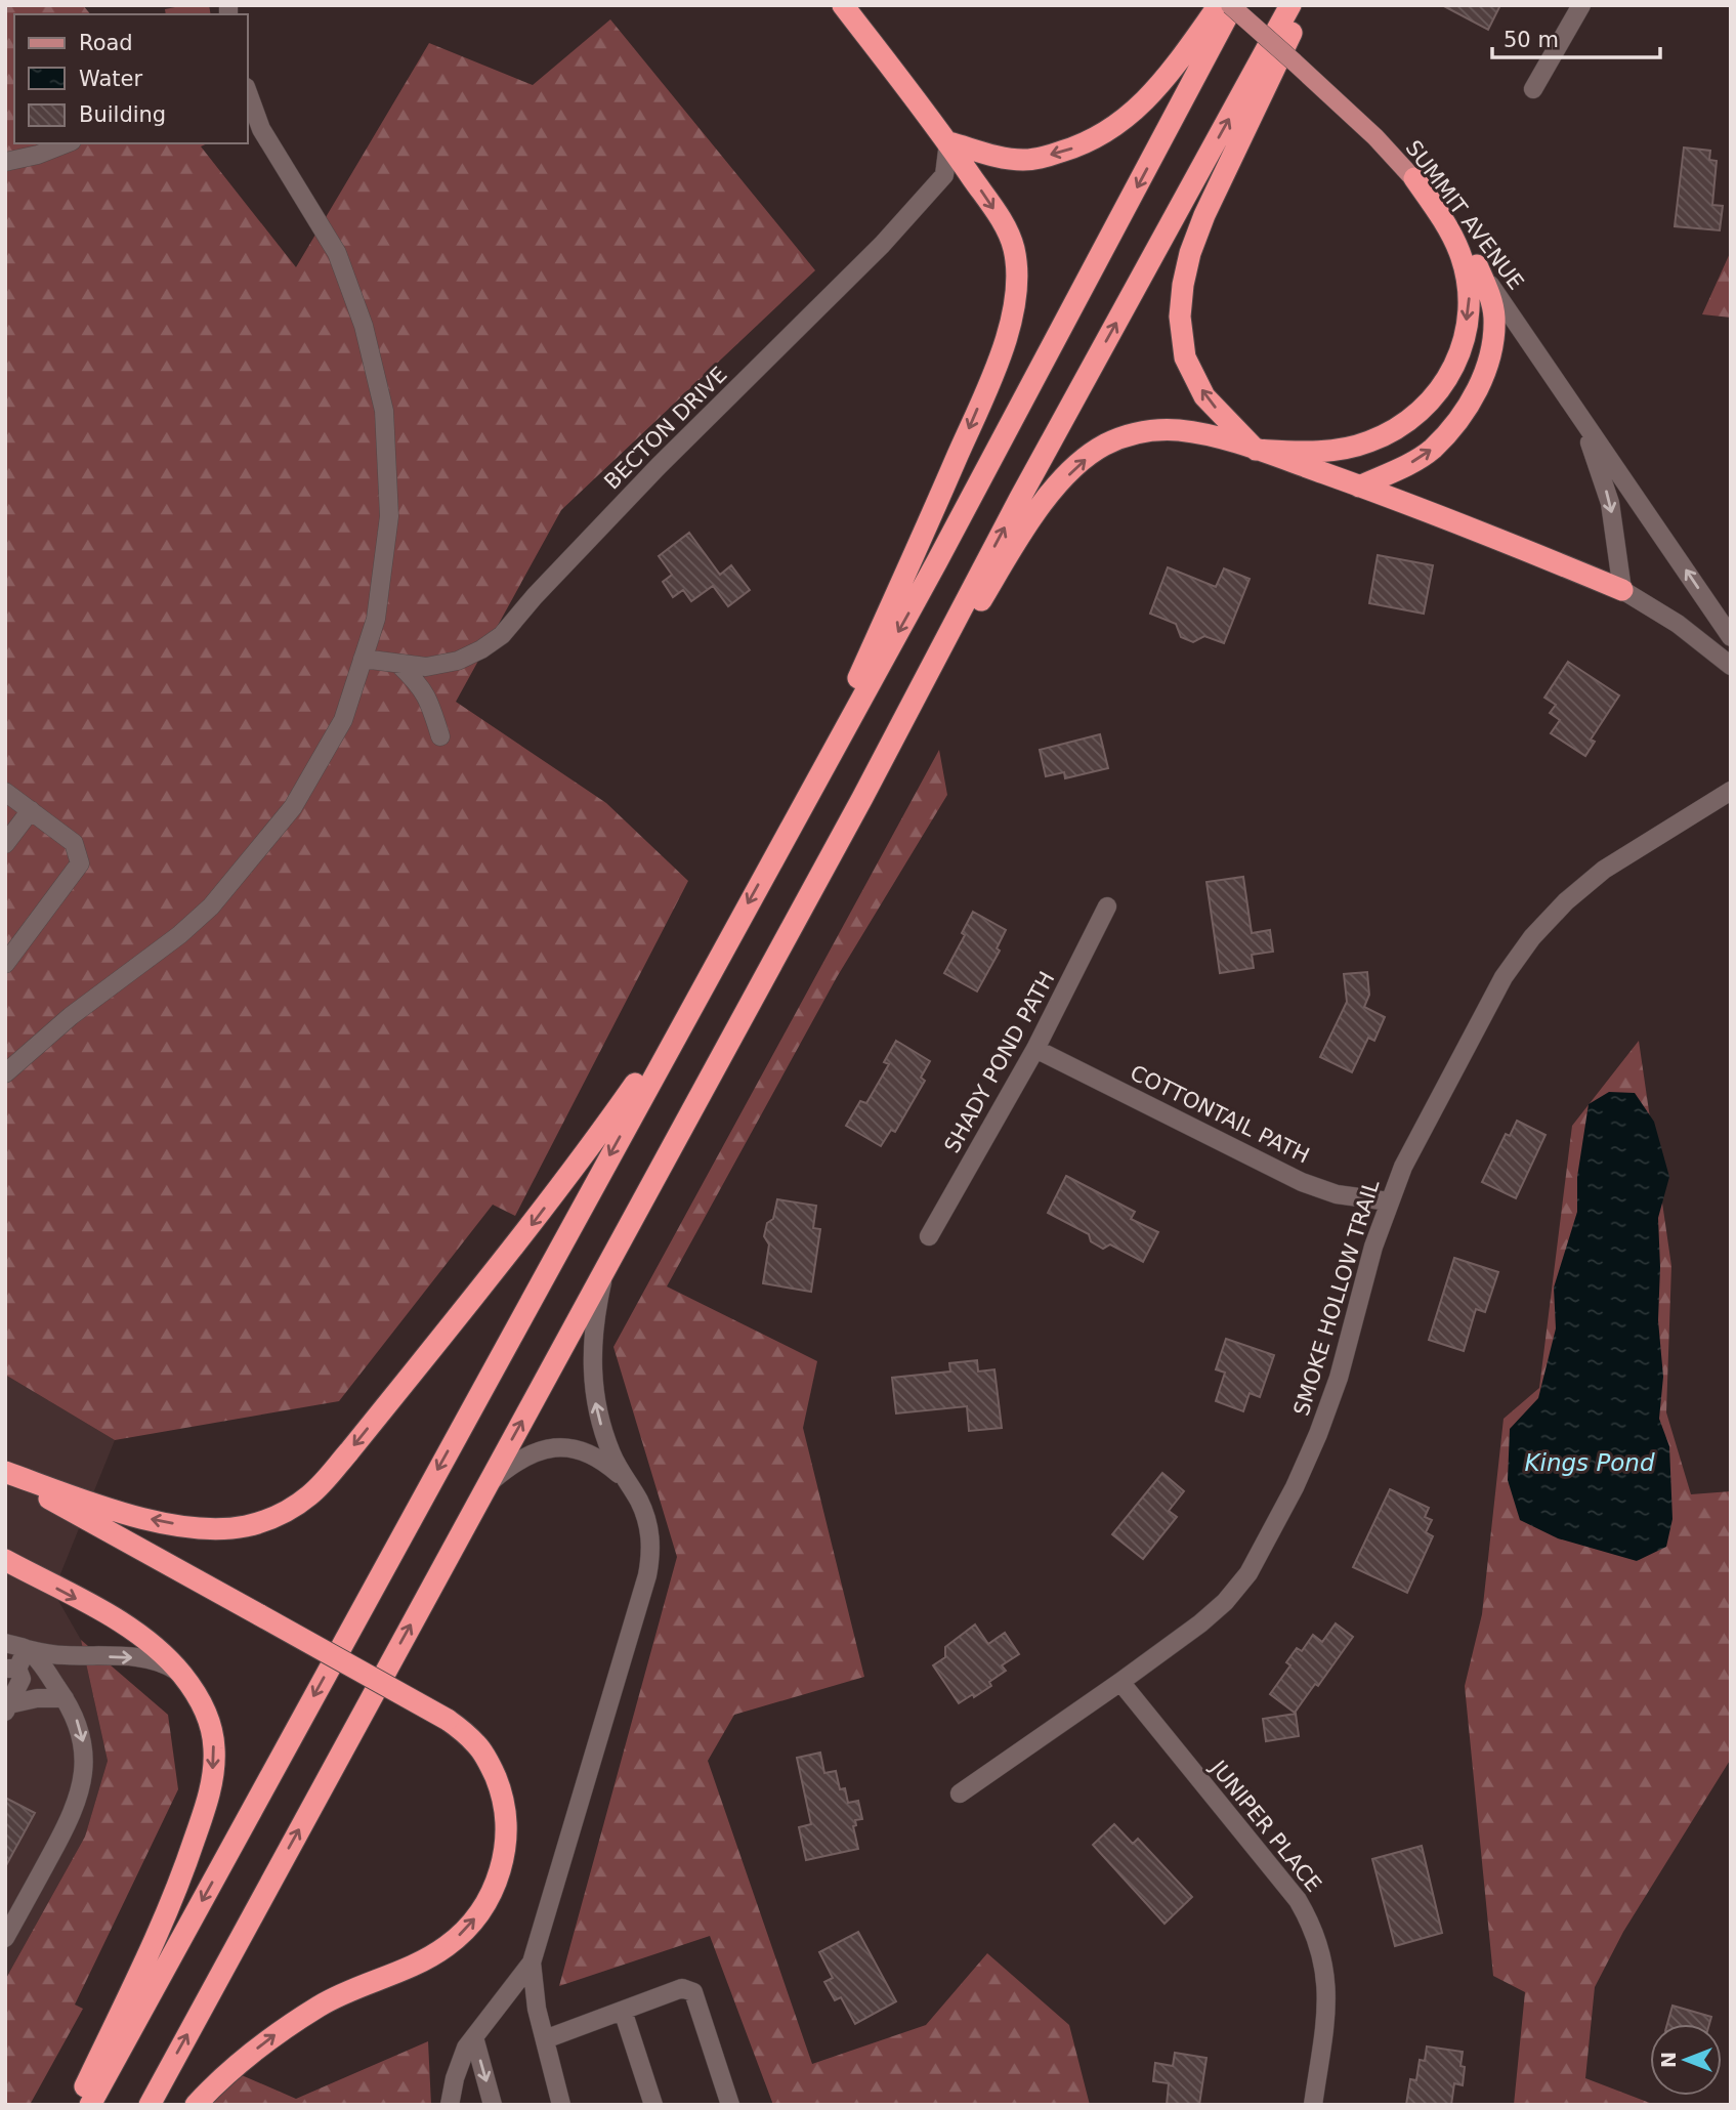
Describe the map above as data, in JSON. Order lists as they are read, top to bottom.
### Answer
{
  "streets": {
    "main road": ["SUMMIT AVENUE"],
    "street": [
      "BECTON DRIVE",
      "SHADY POND PATH",
      "COTTONTAIL PATH",
      "SMOKE HOLLOW TRAIL",
      "JUNIPER PLACE"
    ]
  },
  "crossings": [
    ["SHADY POND PATH", "COTTONTAIL PATH"],
    ["COTTONTAIL PATH", "SMOKE HOLLOW TRAIL"],
    ["SMOKE HOLLOW TRAIL", "JUNIPER PLACE"]
  ],
  "water": ["Kings Pond"],
  "legend": ["Road", "Water", "Building"],
  "scale_bar": "50 m",
  "north": "left"
}
